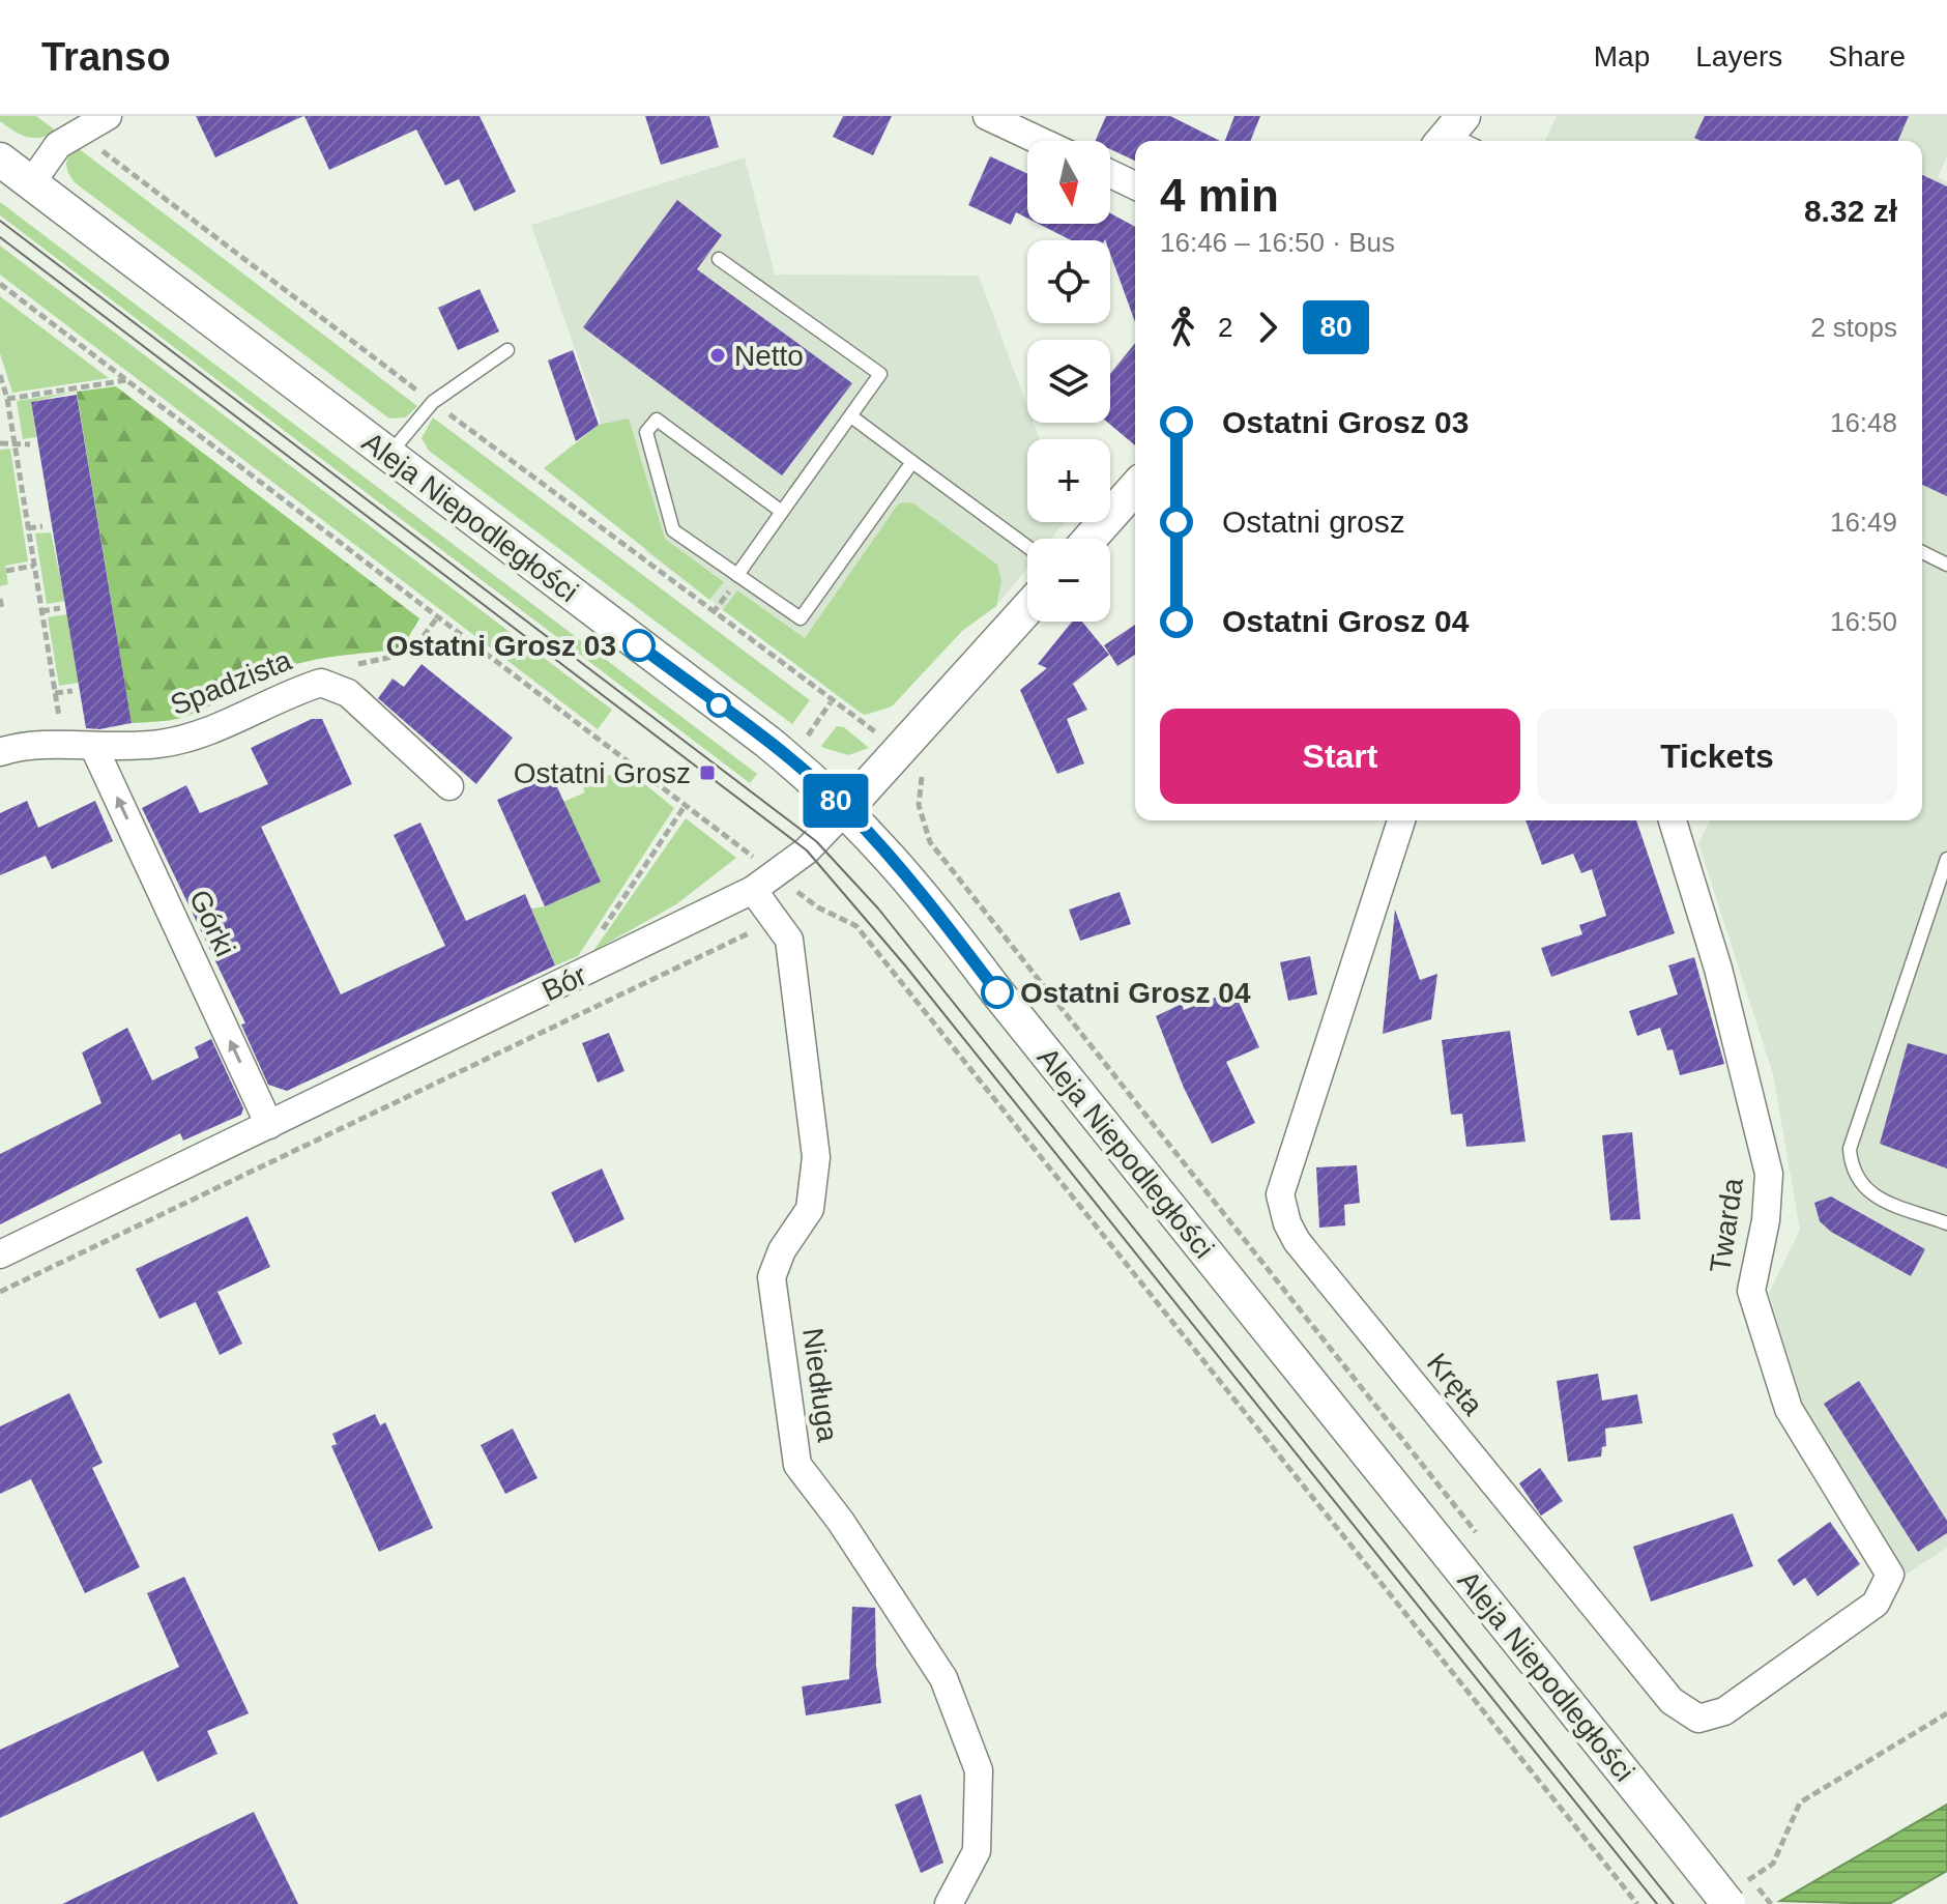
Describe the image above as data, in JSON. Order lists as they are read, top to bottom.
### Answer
{
  "streets": {
    "street": [
      "Aleja Niepodległości",
      "Spadzista",
      "Górki",
      "Bór",
      "Twarda",
      "Kręta",
      "Niedługa"
    ]
  },
  "crossings": [
    ["Aleja Niepodległości", "Bór"],
    ["Spadzista", "Górki"],
    ["Górki", "Bór"],
    ["Bór", "Niedługa"],
    ["Twarda", "Kręta"]
  ],
  "one_way": ["Górki"],
  "places": {
    "other": ["Netto", "Ostatni Grosz 03", "Ostatni Grosz 04"],
    "transit": ["Ostatni Grosz"]
  },
  "lines": ["bus line 80"],
  "north": "bottom",
  "page": {
    "header": "Transo",
    "nav": ["Map", "Layers", "Share"],
    "on_map": "80",
    "map_buttons": ["+", "−"],
    "heading": ["4 min", "16:46 – 16:50 · Bus", "8.32 zł"],
    "legs": ["2", "80", "2 stops"],
    "list": [
      {
        "name": "Ostatni Grosz 03",
        "value": "16:48"
      },
      {
        "name": "Ostatni grosz",
        "value": "16:49"
      },
      {
        "name": "Ostatni Grosz 04",
        "value": "16:50"
      }
    ],
    "buttons": ["Start", "Tickets"]
  }
}
